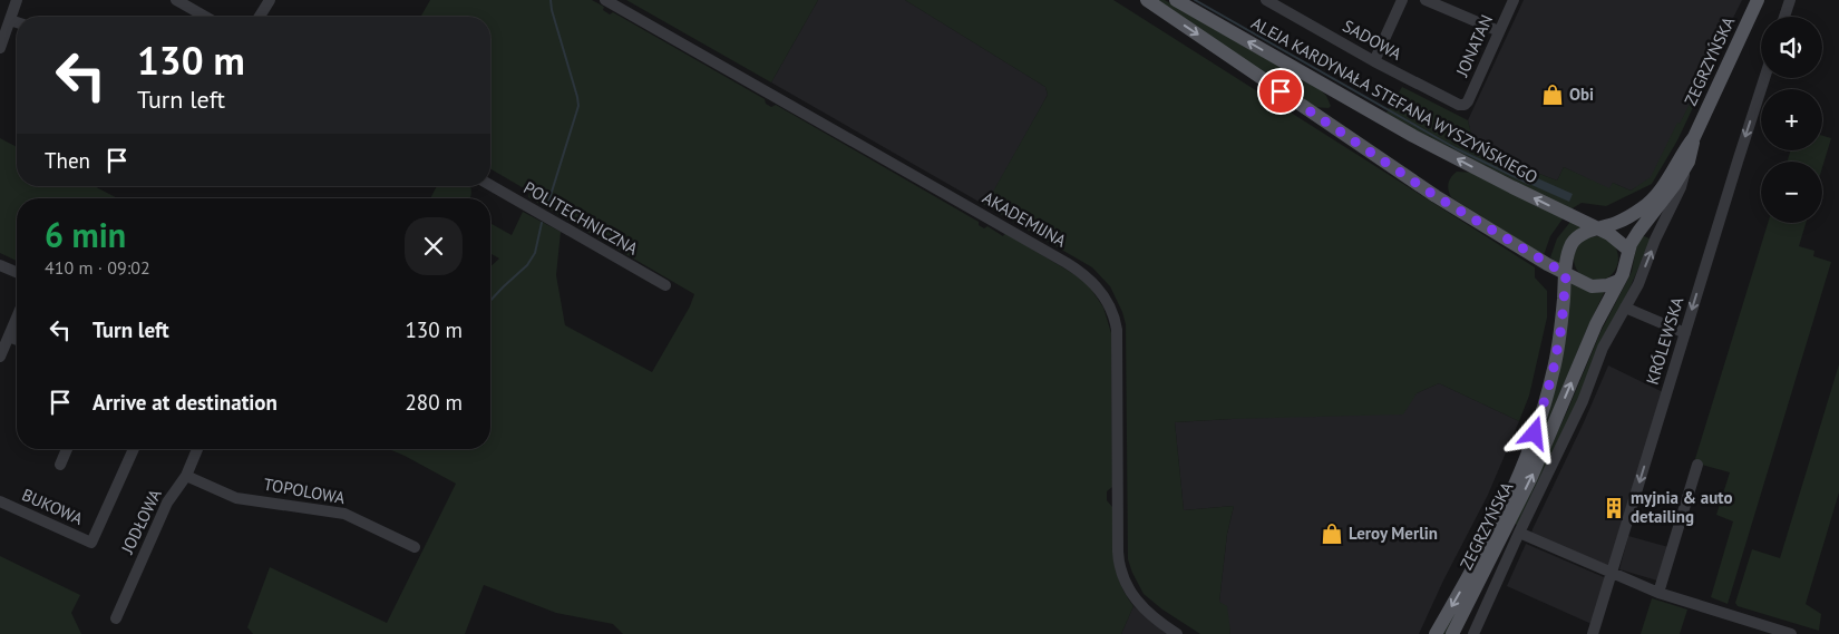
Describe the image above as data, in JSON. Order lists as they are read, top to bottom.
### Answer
{
  "streets": {
    "main road": ["ZEGRZYŃSKA", "ALEJA KARDYNAŁA STEFANA WYSZYŃSKIEGO"],
    "street": [
      "SADOWA",
      "JONATAN",
      "POLITECHNICZNA",
      "AKADEMIJNA",
      "KRÓLEWSKA",
      "TOPOLOWA",
      "BUKOWA",
      "JODŁOWA"
    ]
  },
  "crossings": [
    ["SADOWA", "JONATAN"],
    ["ZEGRZYŃSKA", "ALEJA KARDYNAŁA STEFANA WYSZYŃSKIEGO"],
    ["TOPOLOWA", "JODŁOWA"]
  ],
  "places": {
    "shop": ["Obi", "Leroy Merlin"],
    "building": ["myjnia & auto detailing"]
  },
  "page": {
    "map_buttons": ["+", "−"],
    "turn": ["130 m", "Turn left"],
    "then": "Then",
    "heading": ["6 min", "410 m · 09:02"],
    "list": [
      {
        "name": "Turn left",
        "value": "130 m"
      },
      {
        "name": "Arrive at destination",
        "value": "280 m"
      }
    ]
  }
}
